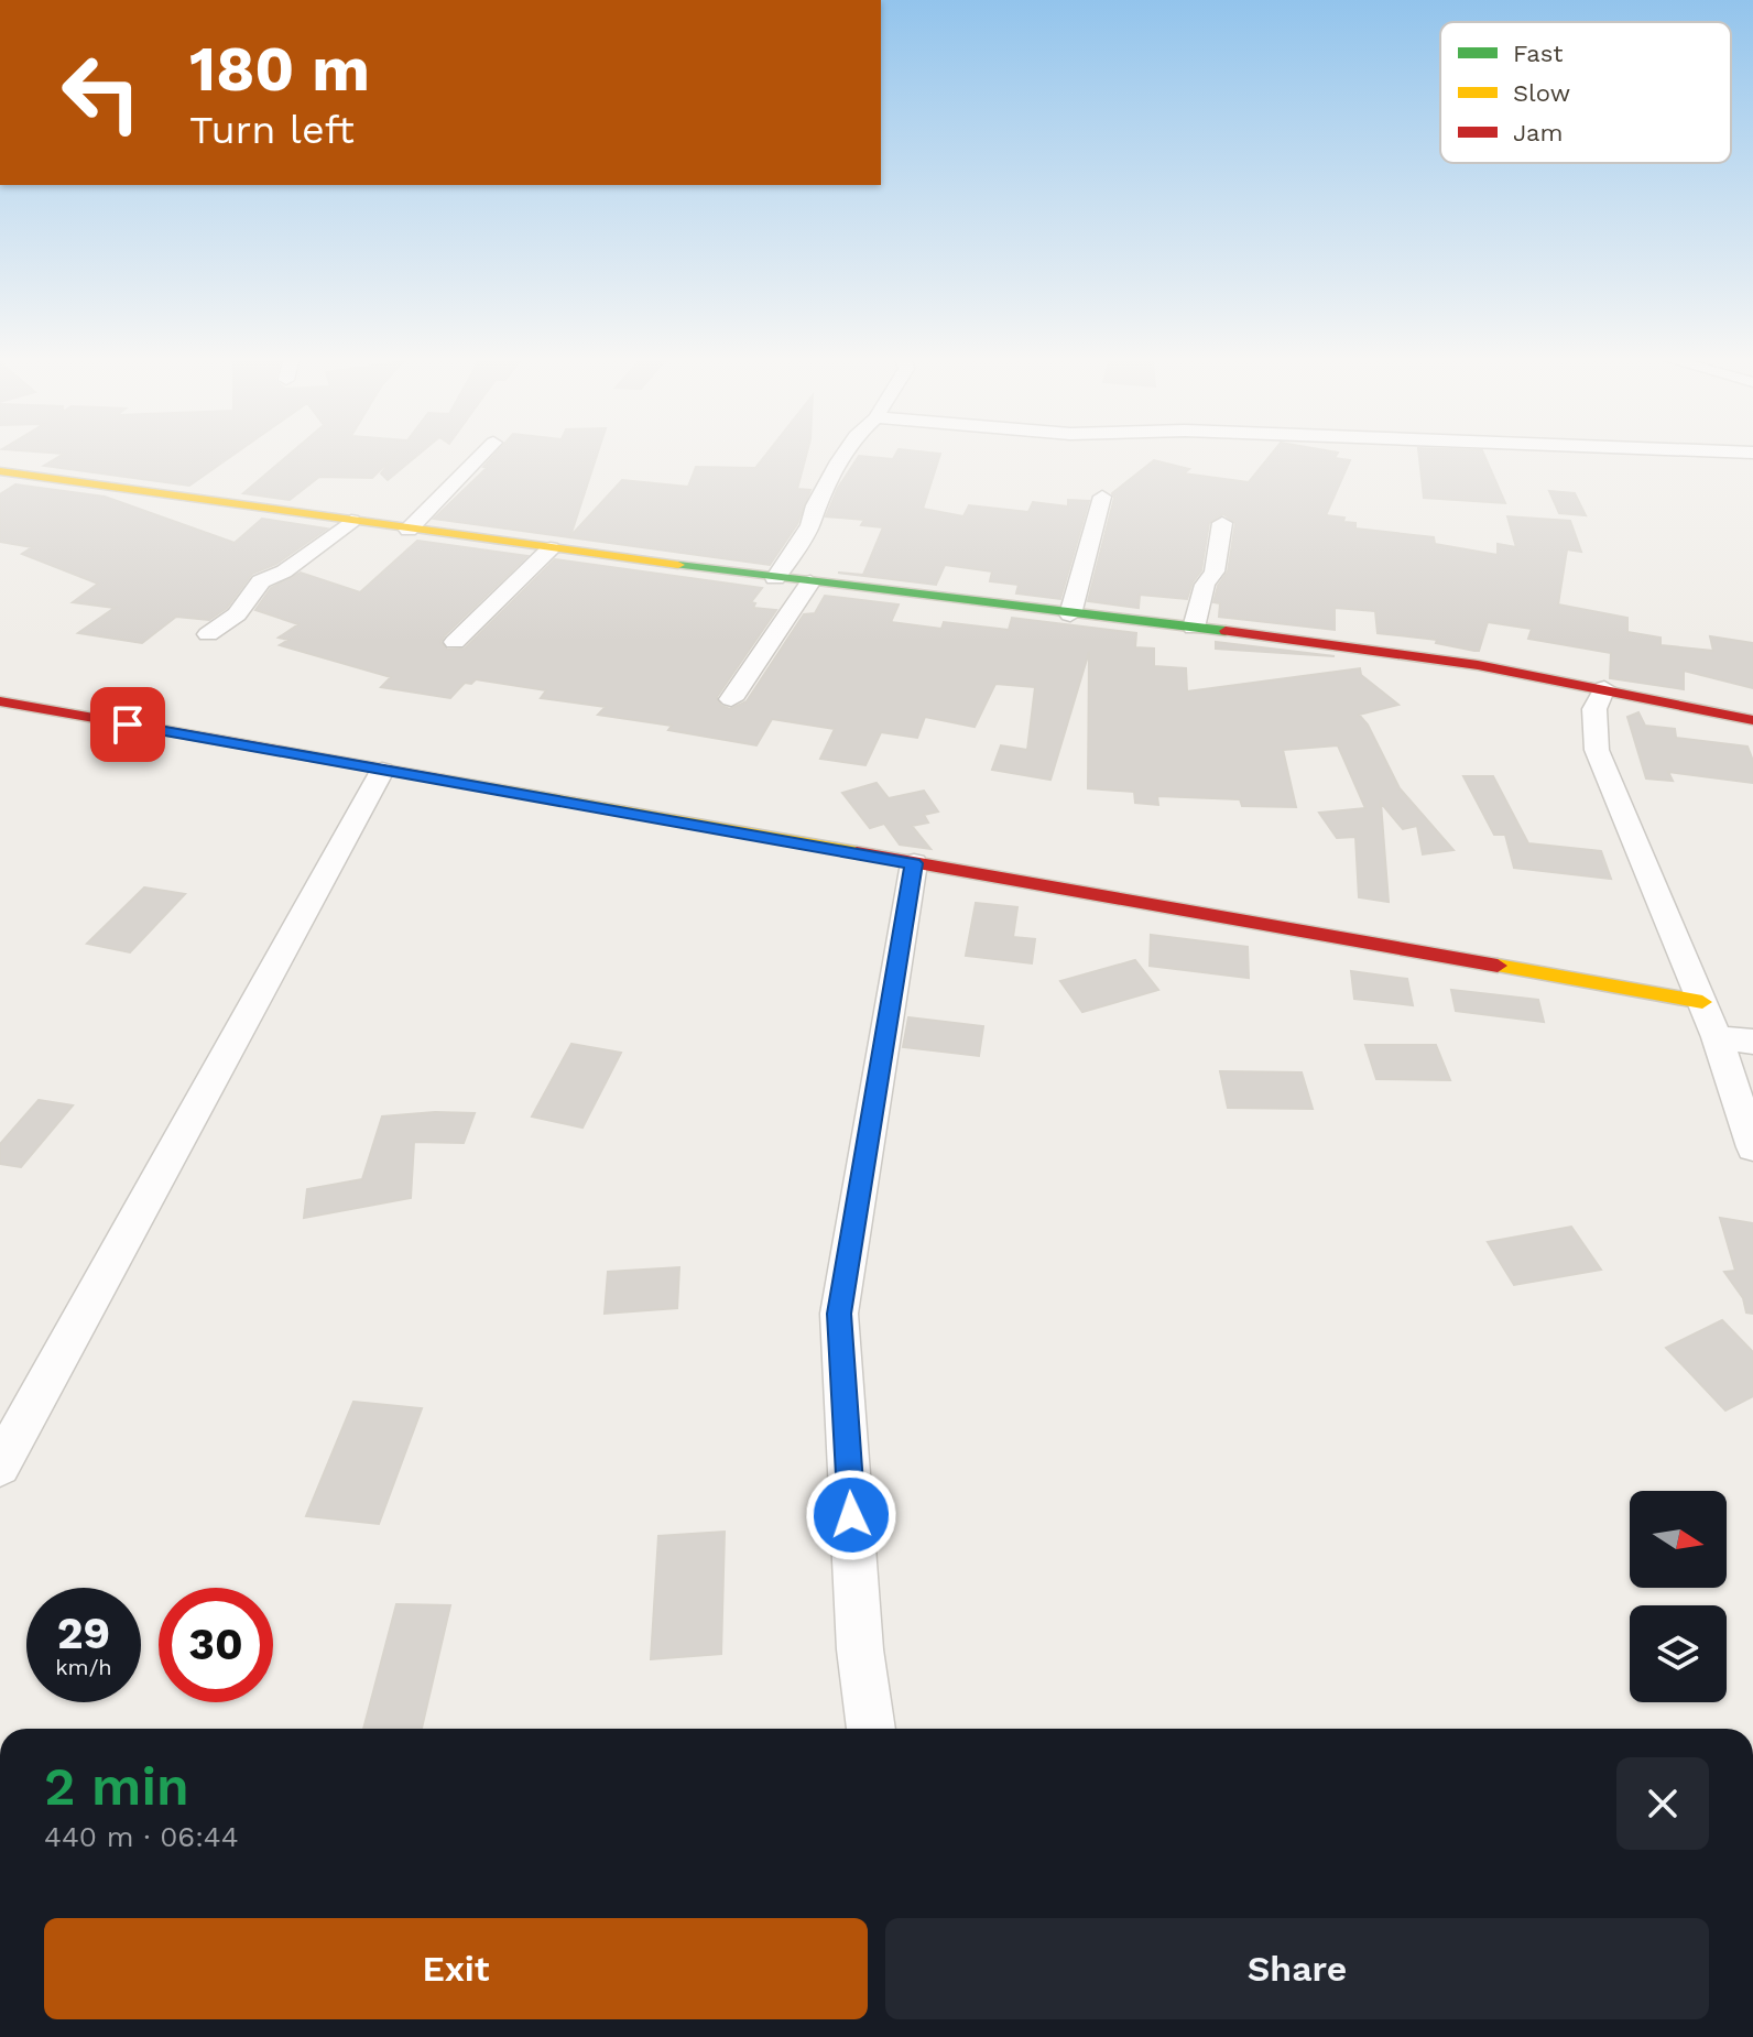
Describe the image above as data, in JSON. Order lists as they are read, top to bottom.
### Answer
{
  "legend": ["Fast", "Slow", "Jam"],
  "north": "right",
  "page": {
    "turn": ["180 m", "Turn left"],
    "speed": "29 km/h",
    "limit": "30",
    "heading": ["2 min", "440 m · 06:44"],
    "buttons": ["Exit", "Share"]
  }
}
